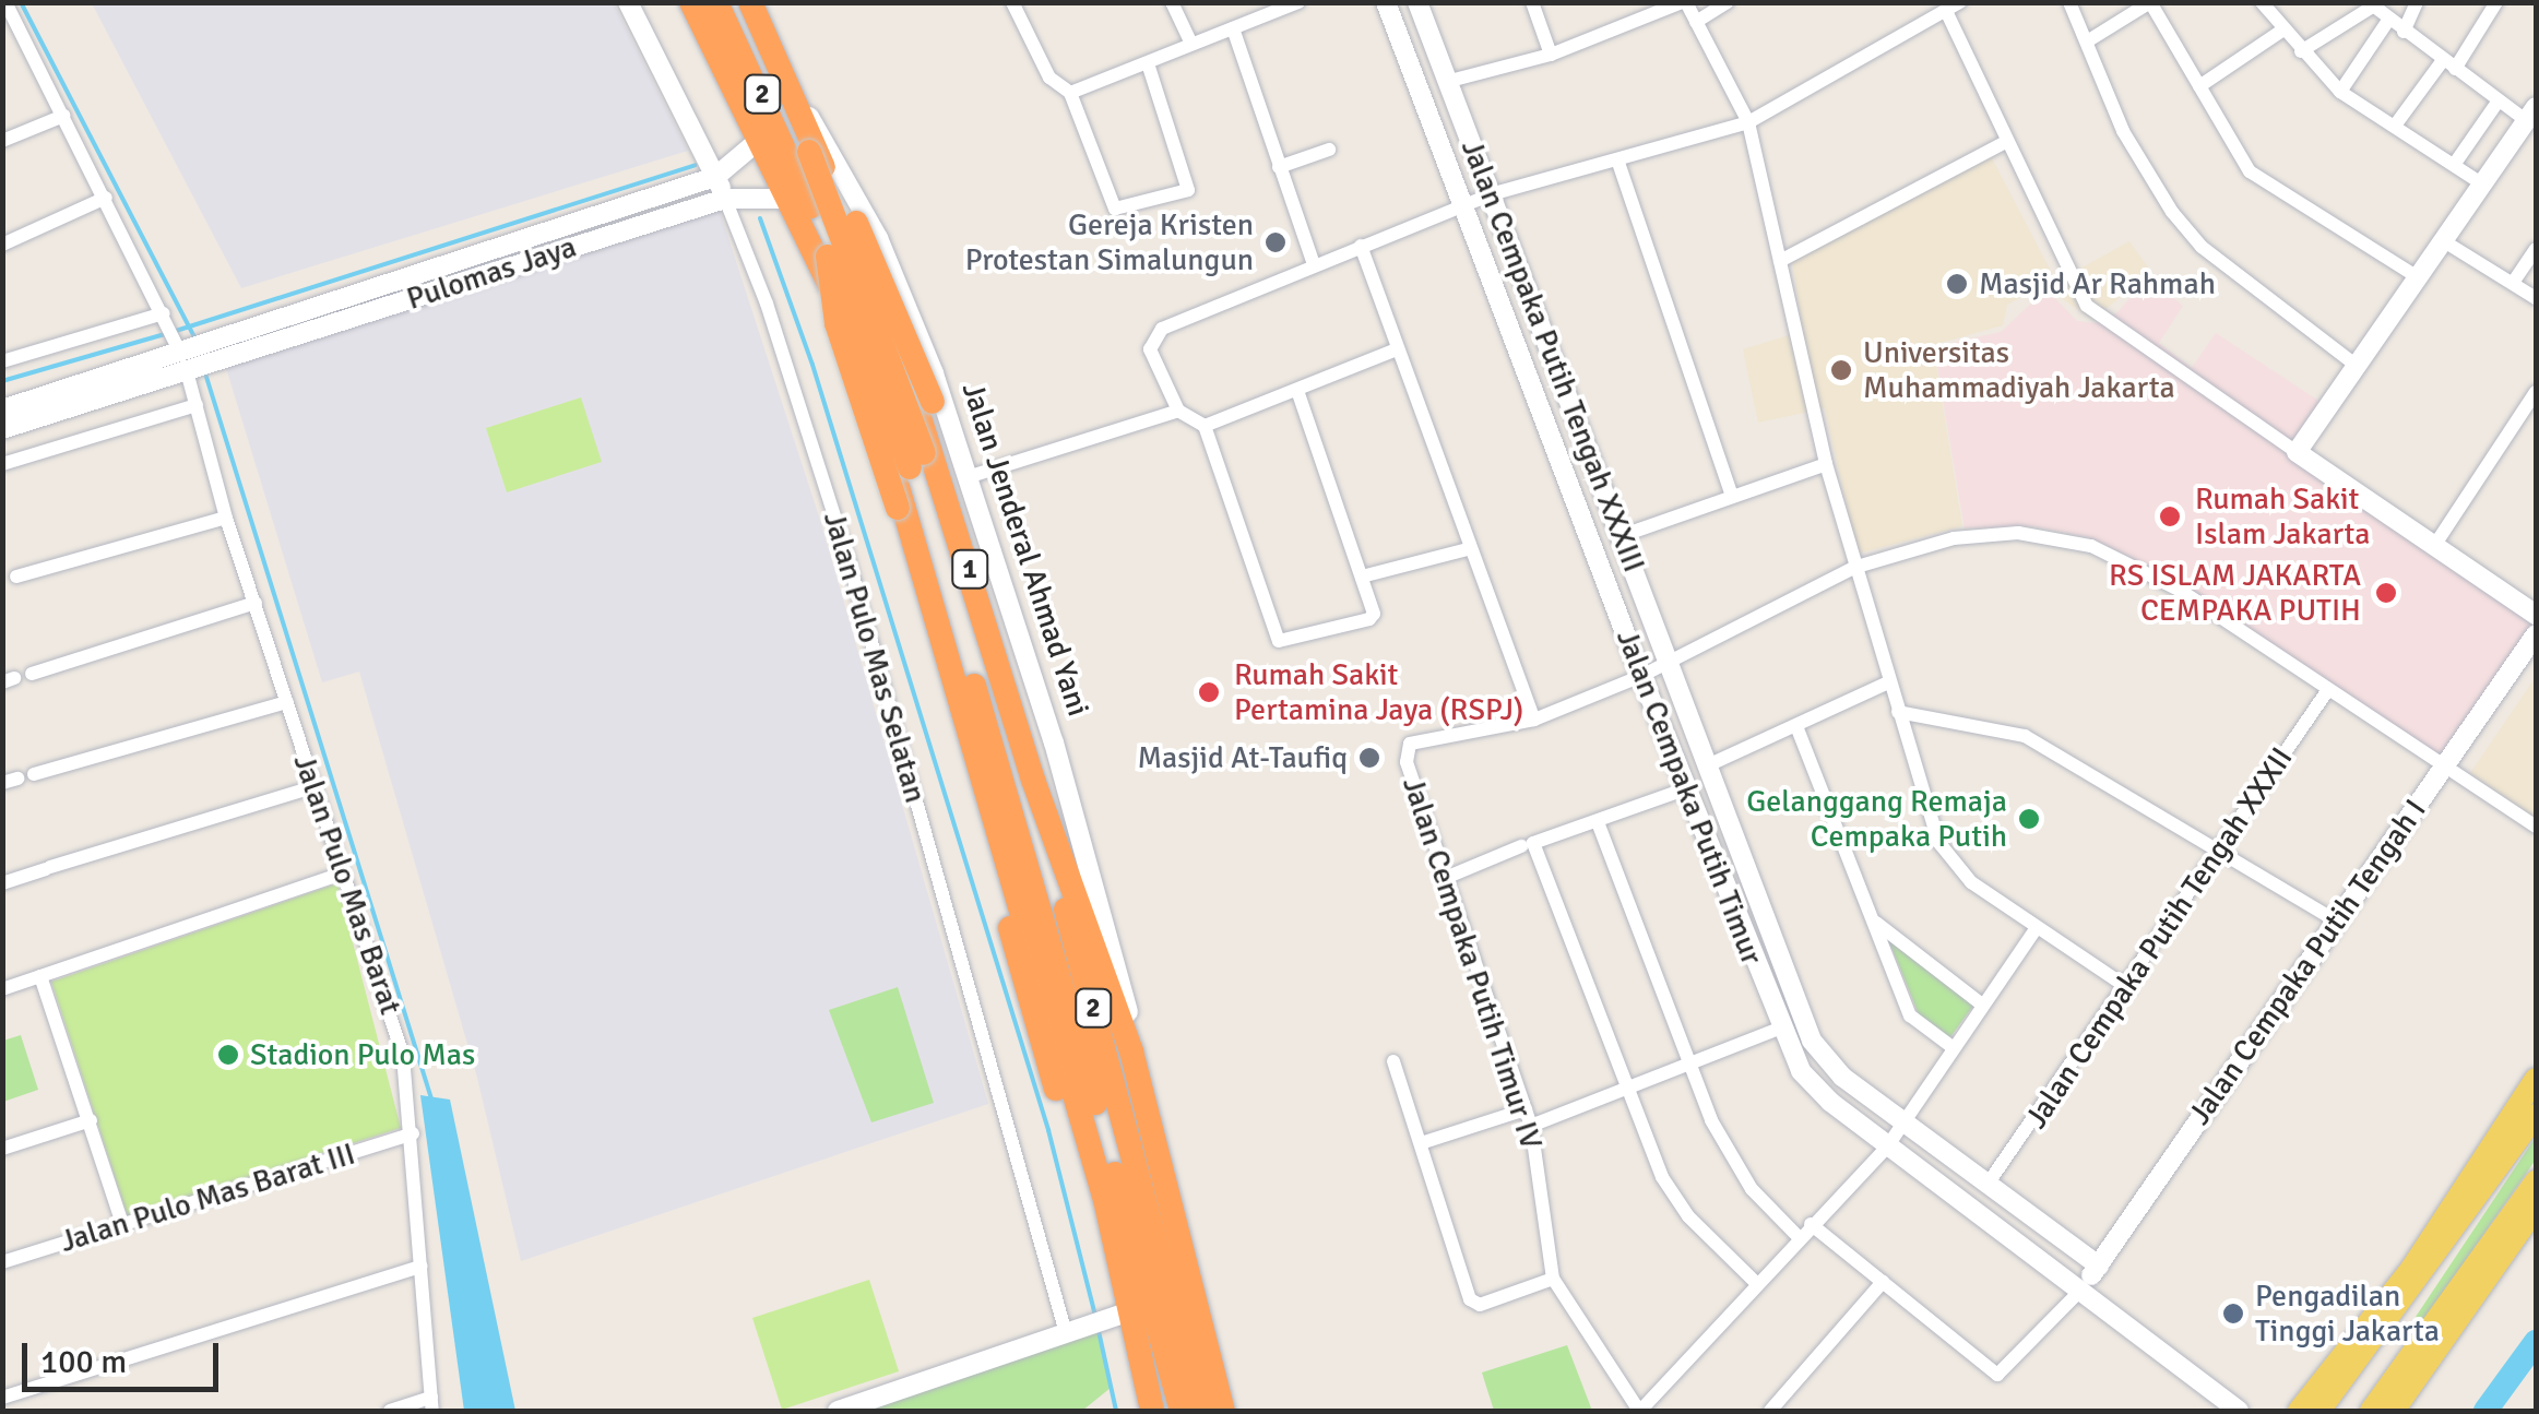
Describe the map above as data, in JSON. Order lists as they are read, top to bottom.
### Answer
{
  "streets": {
    "highway": ["2", "Jalan Jenderal Ahmad Yani", "1"],
    "street": [
      "Pulomas Jaya",
      "Jalan Cempaka Putih Tengah XXXIII",
      "Jalan Pulo Mas Selatan",
      "Jalan Cempaka Putih Timur",
      "Jalan Pulo Mas Barat",
      "Jalan Cempaka Putih Tengah XXXII",
      "Jalan Cempaka Putih Tengah I",
      "Jalan Cempaka Putih Timur IV",
      "Jalan Pulo Mas Barat III"
    ]
  },
  "crossings": [
    ["Pulomas Jaya", "1"],
    ["Pulomas Jaya", "Jalan Pulo Mas Selatan"],
    ["Pulomas Jaya", "Jalan Pulo Mas Barat"],
    ["Jalan Cempaka Putih Tengah XXXIII", "Jalan Cempaka Putih Timur"],
    ["Jalan Cempaka Putih Tengah XXXIII", "Jalan Cempaka Putih Tengah XXXII"],
    ["Jalan Cempaka Putih Tengah XXXIII", "Jalan Cempaka Putih Tengah I"],
    ["1", "Jalan Pulo Mas Selatan"],
    ["Jalan Cempaka Putih Timur", "Jalan Cempaka Putih Tengah I"],
    ["Jalan Pulo Mas Barat", "Jalan Pulo Mas Barat III"]
  ],
  "places": [
    "Gereja Kristen Protestan Simalungun",
    "Masjid Ar Rahmah",
    "Universitas Muhammadiyah Jakarta",
    "Rumah Sakit Islam Jakarta",
    "RS ISLAM JAKARTA CEMPAKA PUTIH",
    "Rumah Sakit Pertamina Jaya (RSPJ)",
    "Masjid At-Taufiq",
    "Gelanggang Remaja Cempaka Putih",
    "Stadion Pulo Mas",
    "Pengadilan Tinggi Jakarta"
  ],
  "scale_bar": "100 m"
}
